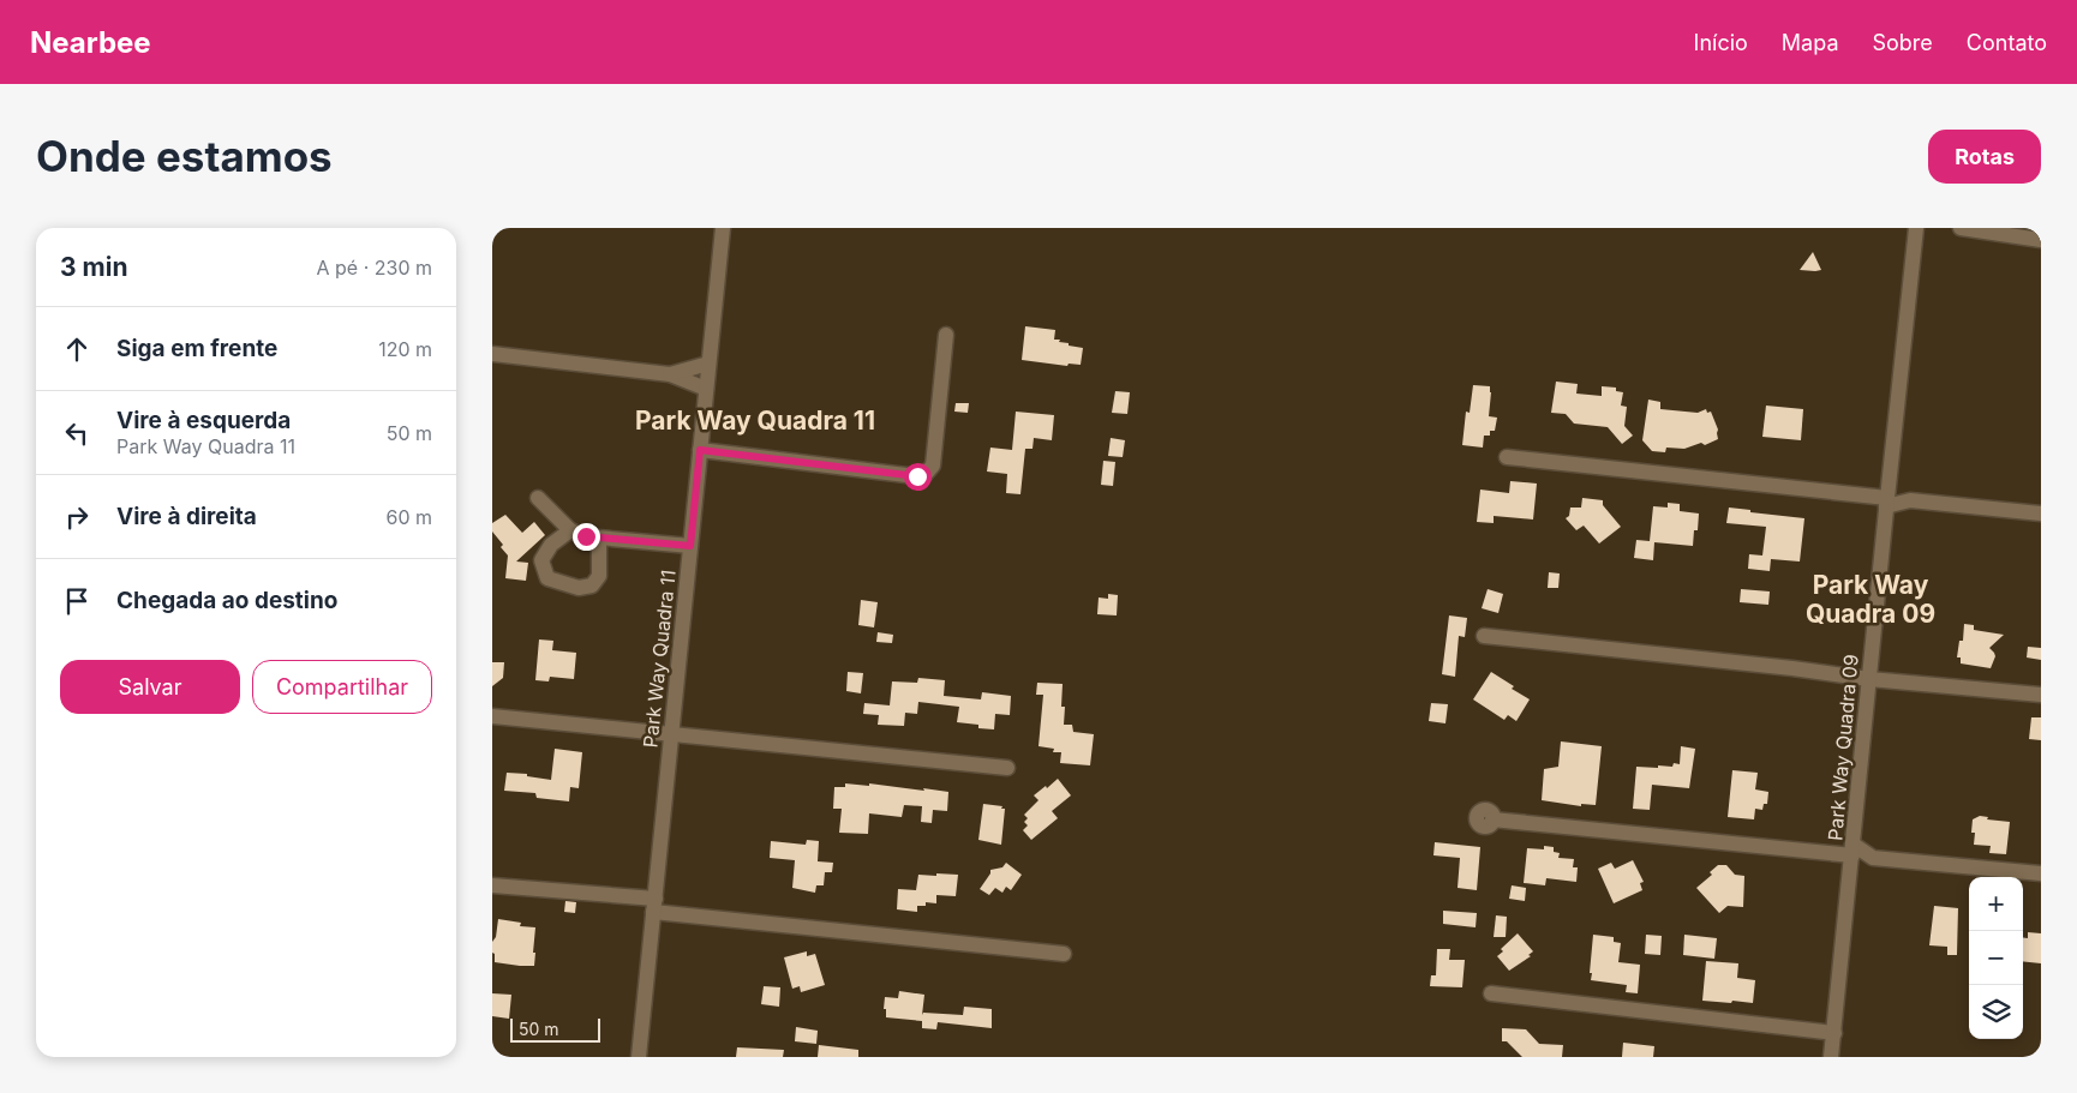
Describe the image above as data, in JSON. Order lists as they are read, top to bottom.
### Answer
{
  "streets": {
    "street": ["Park Way Quadra 11", "Park Way Quadra 09"]
  },
  "districts": ["Park Way Quadra 11", "Park Way Quadra 09"],
  "scale_bar": "50 m",
  "page": {
    "header": "Nearbee",
    "nav": [
      "Início",
      "Mapa",
      "Sobre",
      "Contato"
    ],
    "buttons": [
      "Rotas",
      ["Salvar", "Compartilhar"]
    ],
    "title": "Onde estamos",
    "heading": ["3 min", "A pé · 230 m"],
    "list": [
      ["Siga em frente", "120 m"],
      ["Vire à esquerda", "Park Way Quadra 11", "50 m"],
      ["Vire à direita", "60 m"],
      "Chegada ao destino"
    ],
    "map_buttons": ["+", "−"],
    "scale": "50 m"
  }
}
